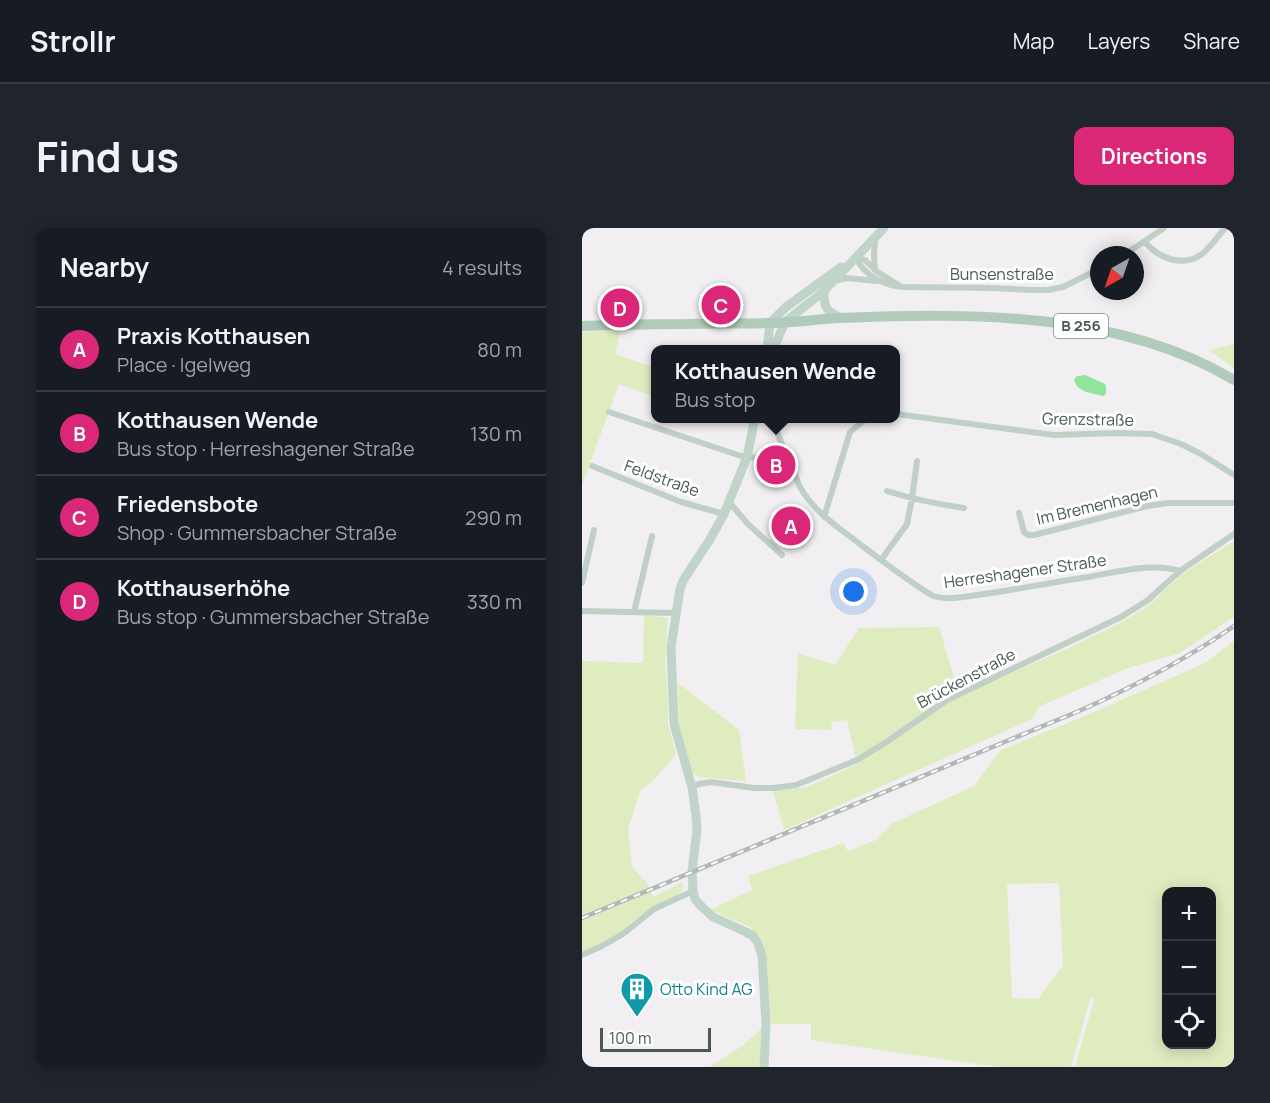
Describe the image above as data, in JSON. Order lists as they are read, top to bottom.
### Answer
{
  "streets": {
    "main road": ["B 256"],
    "street": [
      "Bunsenstraße",
      "Grenzstraße",
      "Feldstraße",
      "Im Bremenhagen",
      "Herreshagener Straße",
      "Brückenstraße"
    ]
  },
  "crossings": [
    ["Herreshagener Straße", "Brückenstraße"]
  ],
  "places": {
    "building": ["Otto Kind AG"]
  },
  "scale_bar": "100 m",
  "north": "bottom left",
  "page": {
    "header": "Strollr",
    "nav": ["Map", "Layers", "Share"],
    "title": "Find us",
    "buttons": "Directions",
    "heading": ["Nearby", "4 results"],
    "pins": [
      "C",
      "D",
      "B",
      "A"
    ],
    "list": [
      {
        "mark": "A",
        "name": "Praxis Kotthausen",
        "note": "Place · Igelweg",
        "value": "80 m"
      },
      {
        "mark": "B",
        "name": "Kotthausen Wende",
        "note": "Bus stop · Herreshagener Straße",
        "value": "130 m"
      },
      {
        "mark": "C",
        "name": "Friedensbote",
        "note": "Shop · Gummersbacher Straße",
        "value": "290 m"
      },
      {
        "mark": "D",
        "name": "Kotthauserhöhe",
        "note": "Bus stop · Gummersbacher Straße",
        "value": "330 m"
      }
    ],
    "popup": ["Kotthausen Wende", "Bus stop"],
    "map_buttons": ["+", "−"],
    "scale": "100 m"
  }
}
